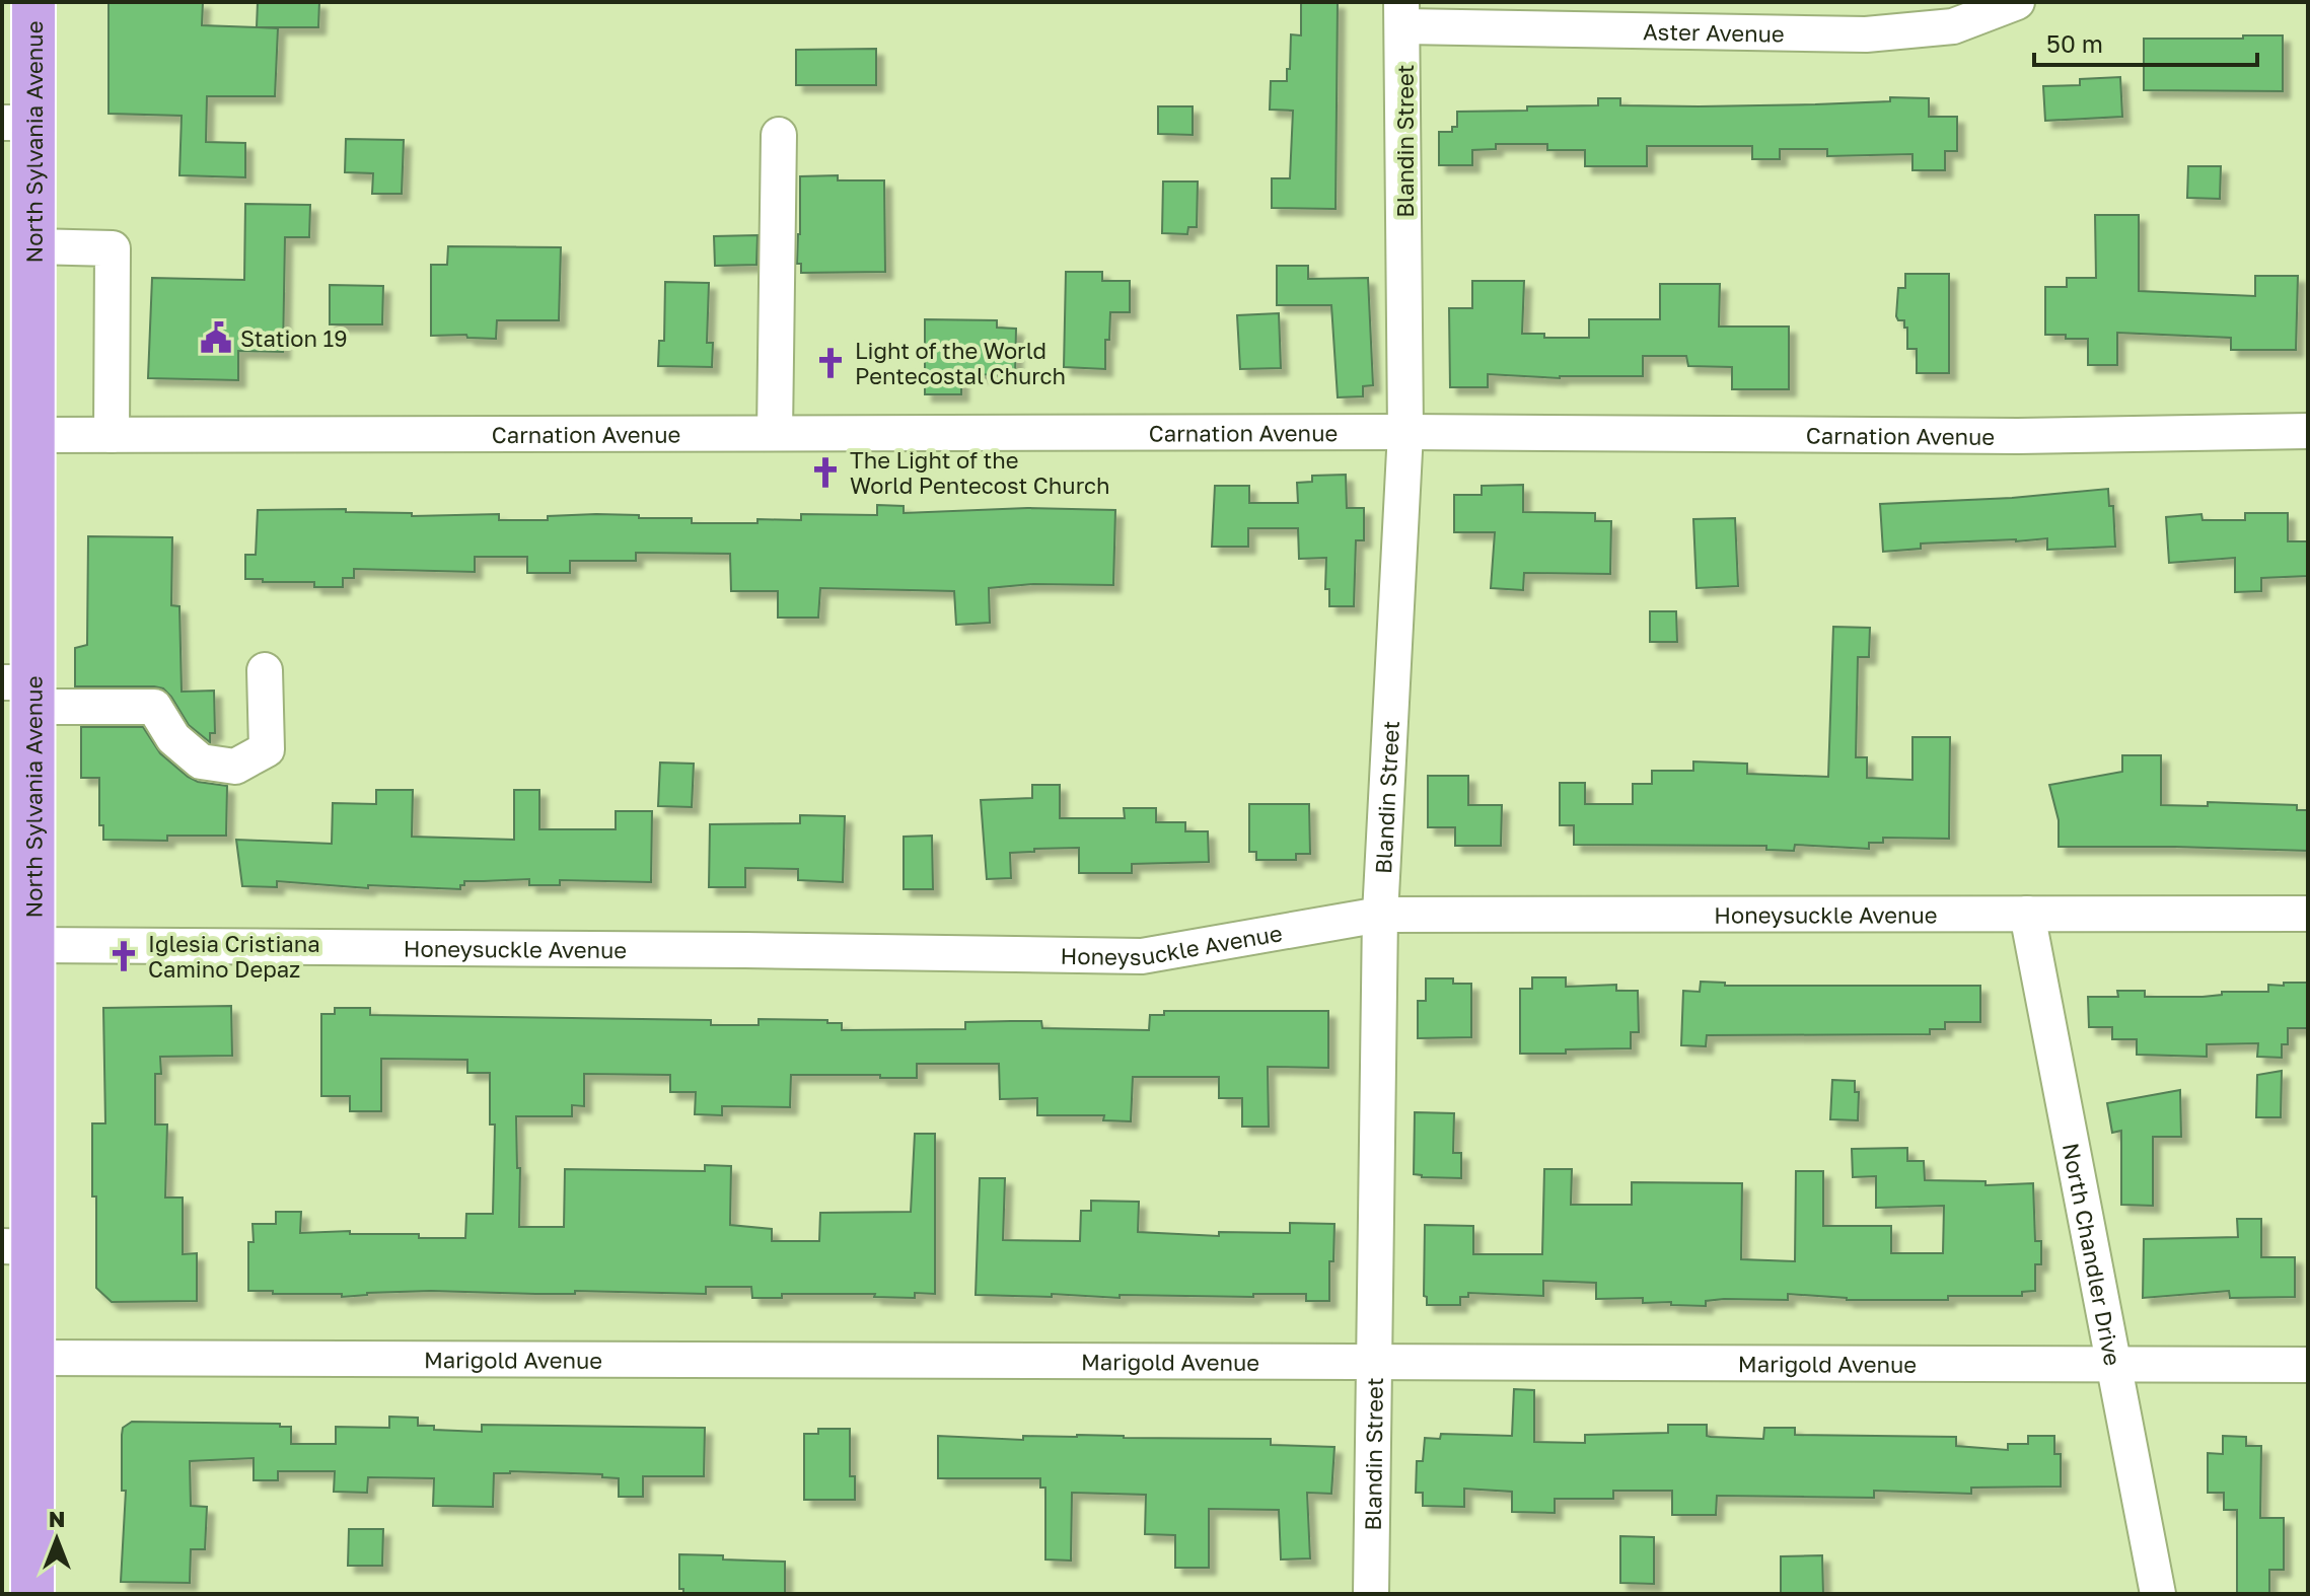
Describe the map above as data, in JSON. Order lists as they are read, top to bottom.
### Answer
{
  "streets": {
    "main road": ["North Sylvania Avenue"],
    "street": [
      "Aster Avenue",
      "Blandin Street",
      "Carnation Avenue",
      "Honeysuckle Avenue",
      "North Chandler Drive",
      "Marigold Avenue"
    ]
  },
  "crossings": [
    ["Aster Avenue", "Blandin Street"],
    ["North Sylvania Avenue", "Carnation Avenue"],
    ["North Sylvania Avenue", "Honeysuckle Avenue"],
    ["North Sylvania Avenue", "Marigold Avenue"],
    ["Blandin Street", "Carnation Avenue"],
    ["Blandin Street", "Honeysuckle Avenue"],
    ["Blandin Street", "Marigold Avenue"],
    ["Honeysuckle Avenue", "North Chandler Drive"],
    ["North Chandler Drive", "Marigold Avenue"]
  ],
  "places": {
    "public building": ["Station 19"],
    "church": ["Light of the World Pentecostal Church", "The Light of the World Pentecost Church", "Iglesia Cristiana Camino Depaz"]
  },
  "scale_bar": "50 m",
  "north": "top"
}
